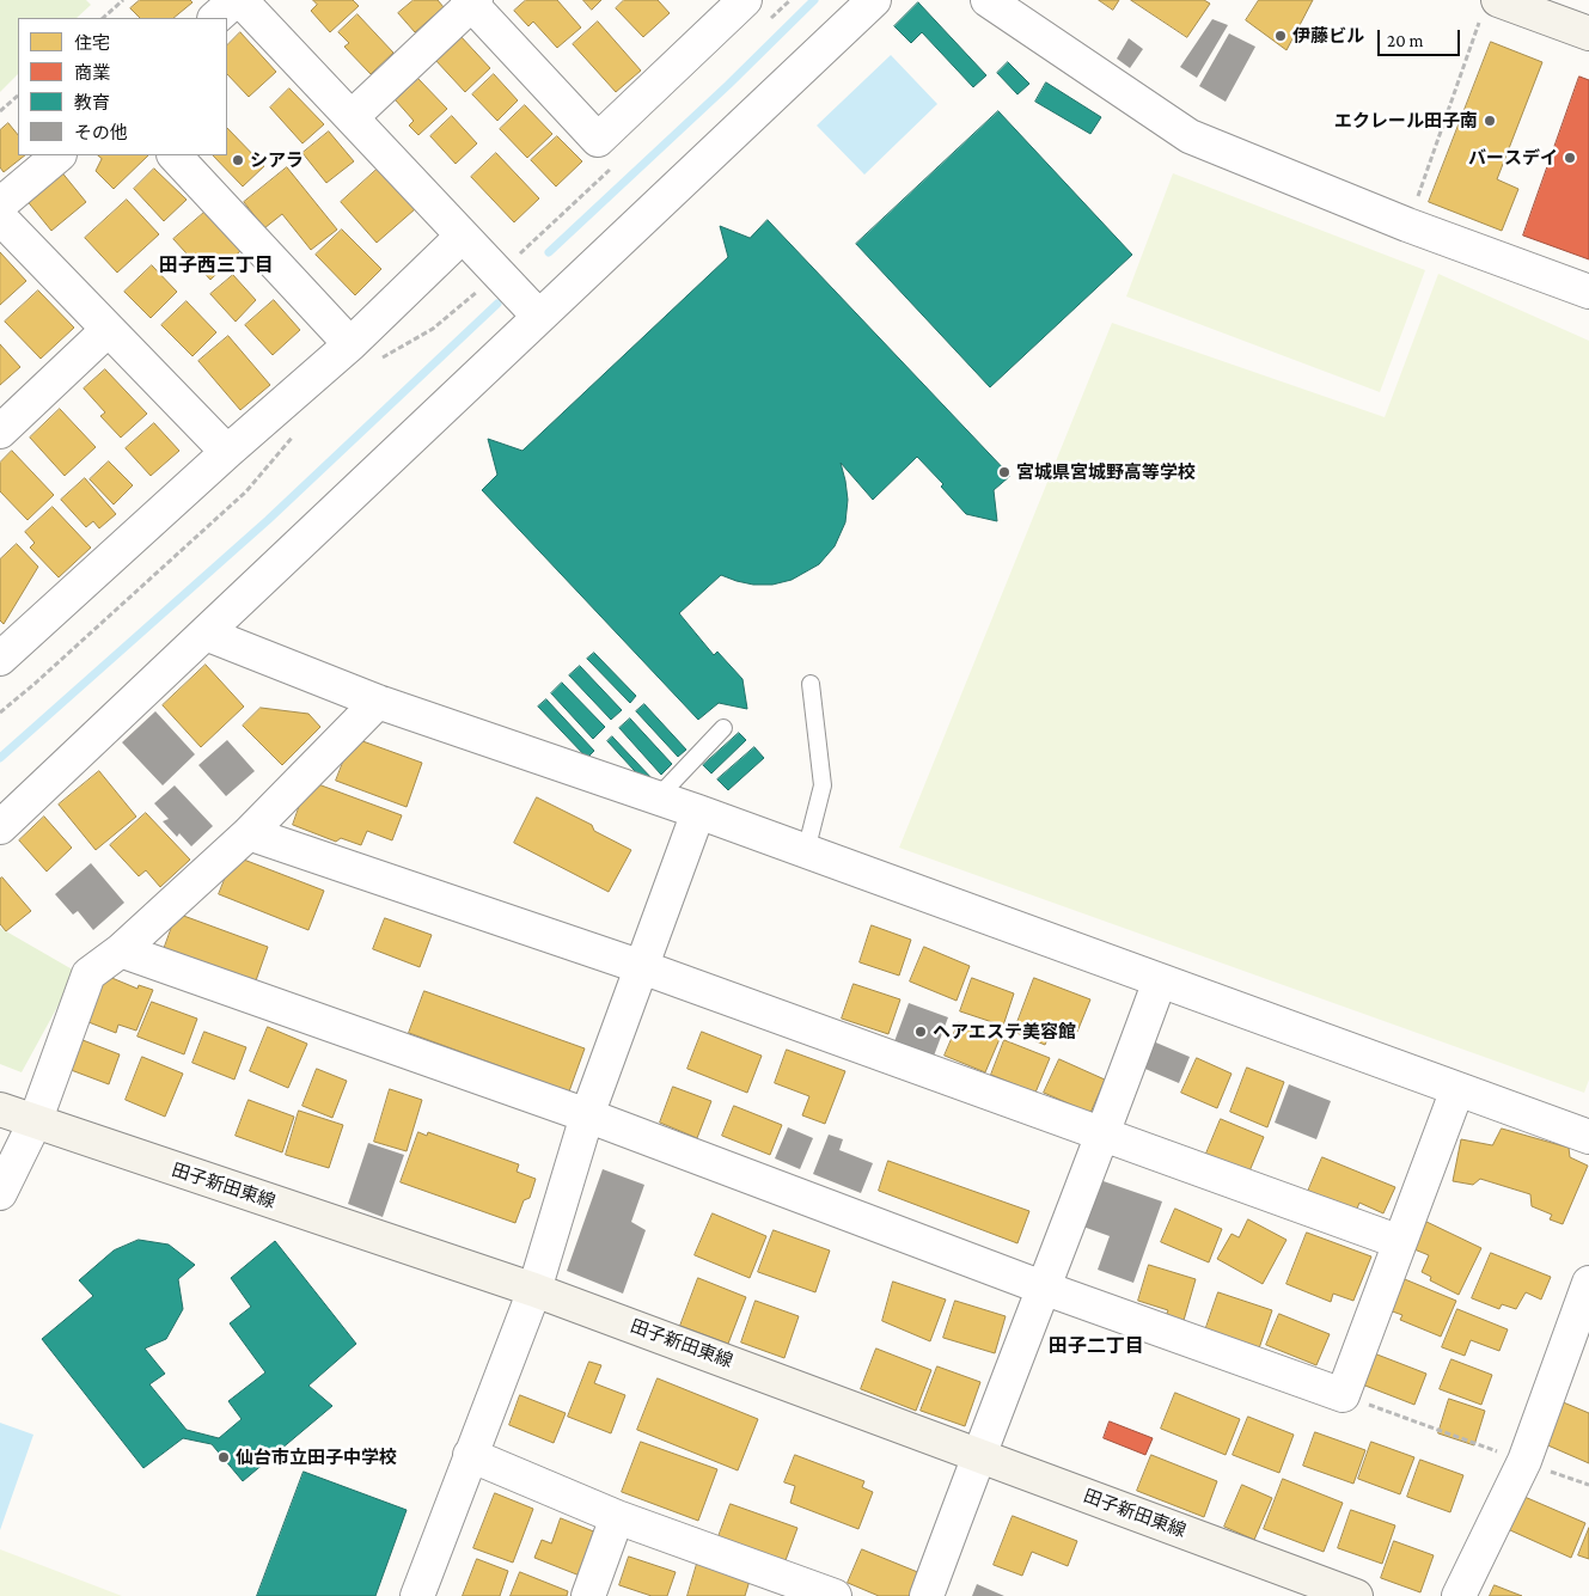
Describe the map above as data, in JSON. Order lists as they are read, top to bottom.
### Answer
{
  "streets": {
    "street": ["田子新田東線"]
  },
  "districts": ["田子西三丁目", "田子二丁目"],
  "places": [
    "伊藤ビル",
    "エクレール田子南",
    "バースデイ",
    "シアラ",
    "宮城県宮城野高等学校",
    "ヘアエステ美容館",
    "仙台市立田子中学校"
  ],
  "legend": [
    "住宅",
    "商業",
    "教育",
    "その他"
  ],
  "scale_bar": "20 m"
}
